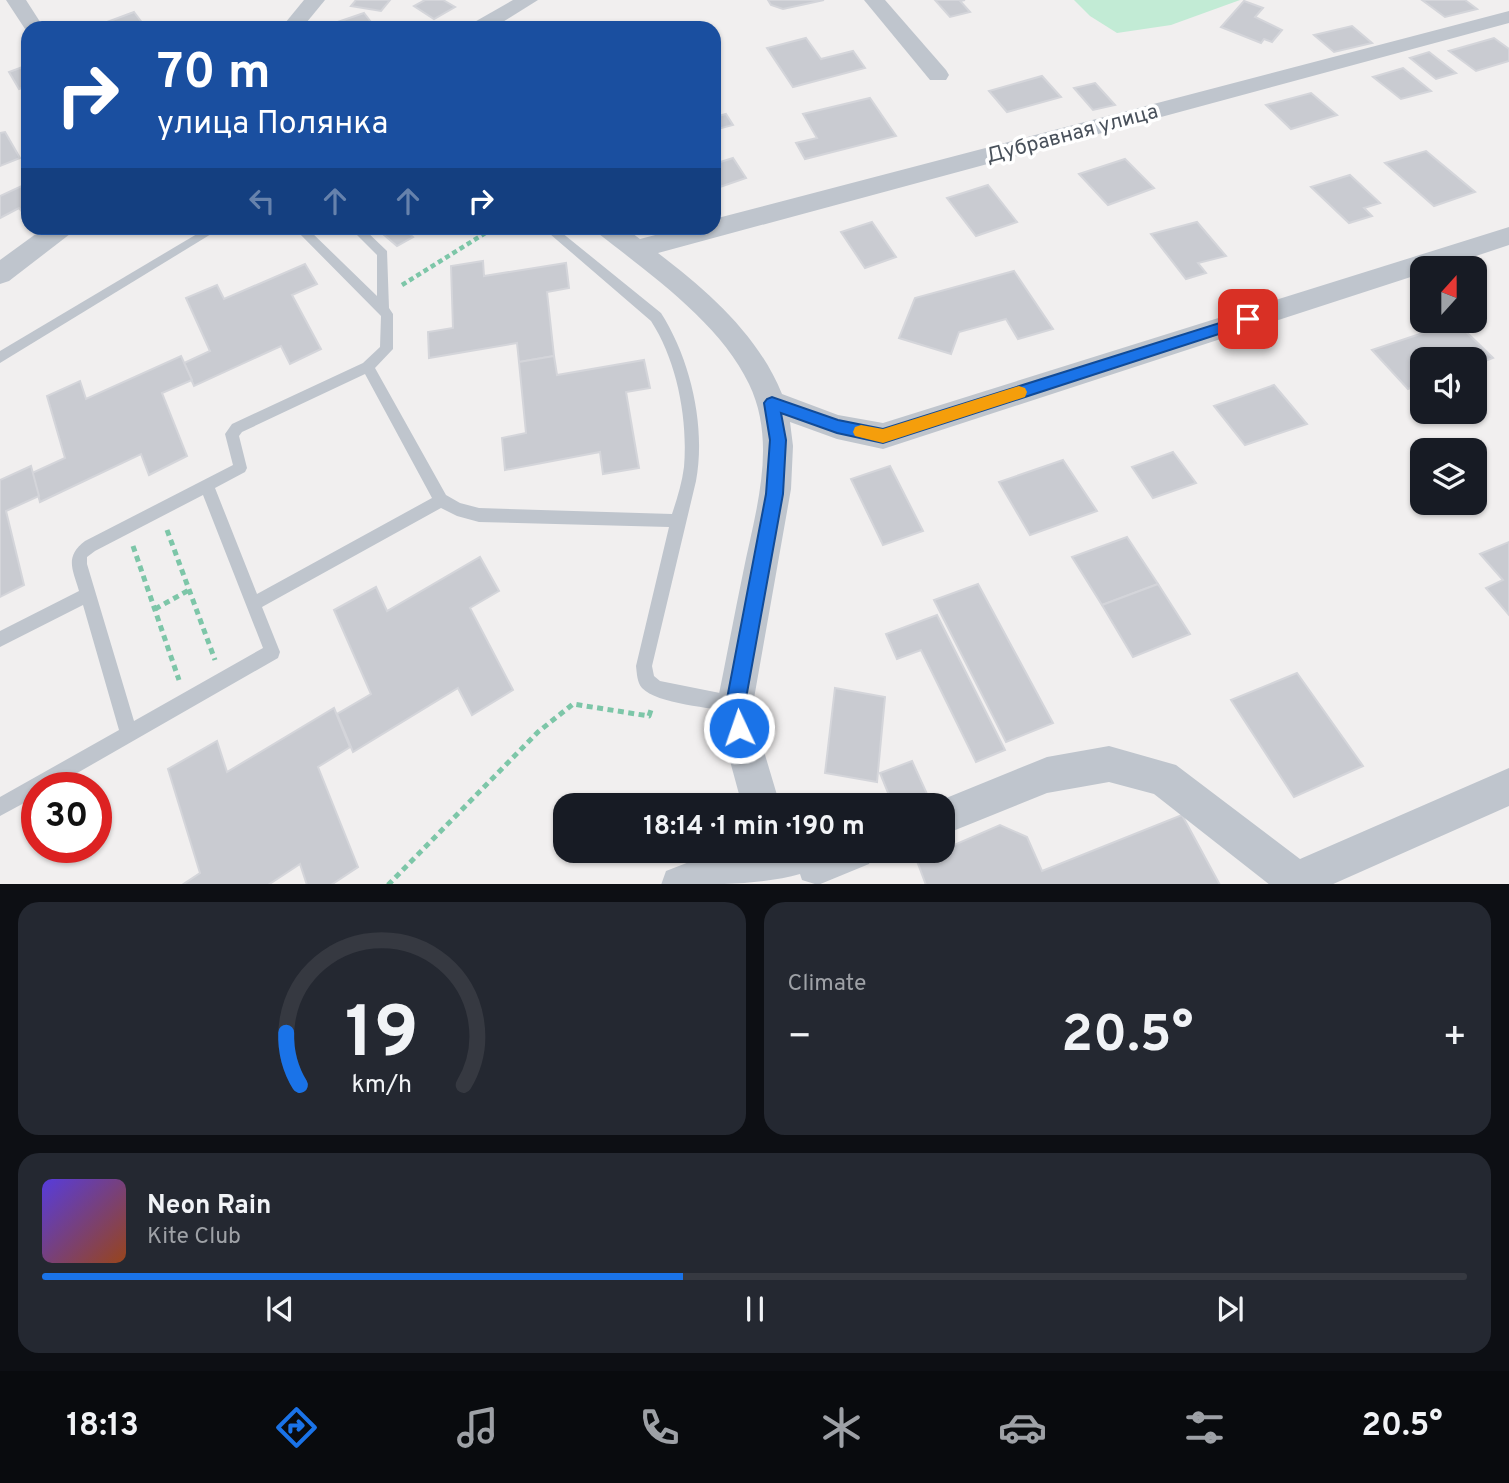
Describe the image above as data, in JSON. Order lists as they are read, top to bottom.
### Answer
{
  "streets": {
    "street": ["Дубравная улица"]
  },
  "north": "top",
  "page": {
    "turn": ["70 m", "улица Полянка"],
    "limit": "30",
    "trip": "18:14 · 1 min · 190 m",
    "tile": "Climate",
    "heat": ["−", "20.5°", "+"],
    "song": ["Neon Rain", "Kite Club"],
    "tabs": ["18:13", "20.5°"],
    "gauge": ["19", "km/h"]
  }
}
